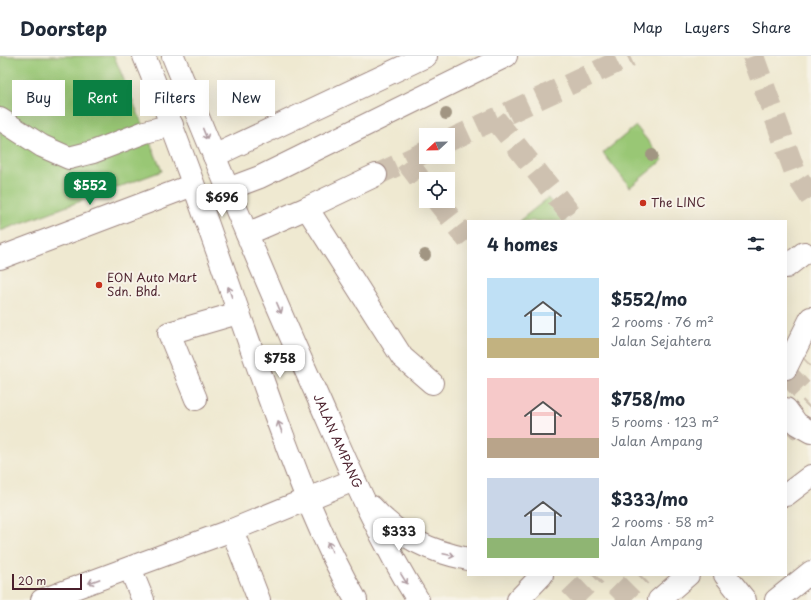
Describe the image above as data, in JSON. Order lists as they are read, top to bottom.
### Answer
{
  "streets": {
    "main road": ["JALAN AMPANG"]
  },
  "places": ["The LINC", "EON Auto Mart Sdn. Bhd."],
  "scale_bar": "20 m",
  "north": "left",
  "page": {
    "header": "Doorstep",
    "nav": ["Map", "Layers", "Share"],
    "chip": [
      "Buy",
      "Rent",
      "Filters",
      "New"
    ],
    "price": [
      "$552",
      "$696",
      "$758",
      "$333"
    ],
    "heading": "4 homes",
    "list": [
      {
        "name": "$552/mo",
        "note": "2 rooms · 76 m² · Jalan Sejahtera"
      },
      {
        "name": "$758/mo",
        "note": "5 rooms · 123 m² · Jalan Ampang"
      },
      {
        "name": "$333/mo",
        "note": "2 rooms · 58 m² · Jalan Ampang"
      }
    ],
    "scale": "20 m"
  }
}
